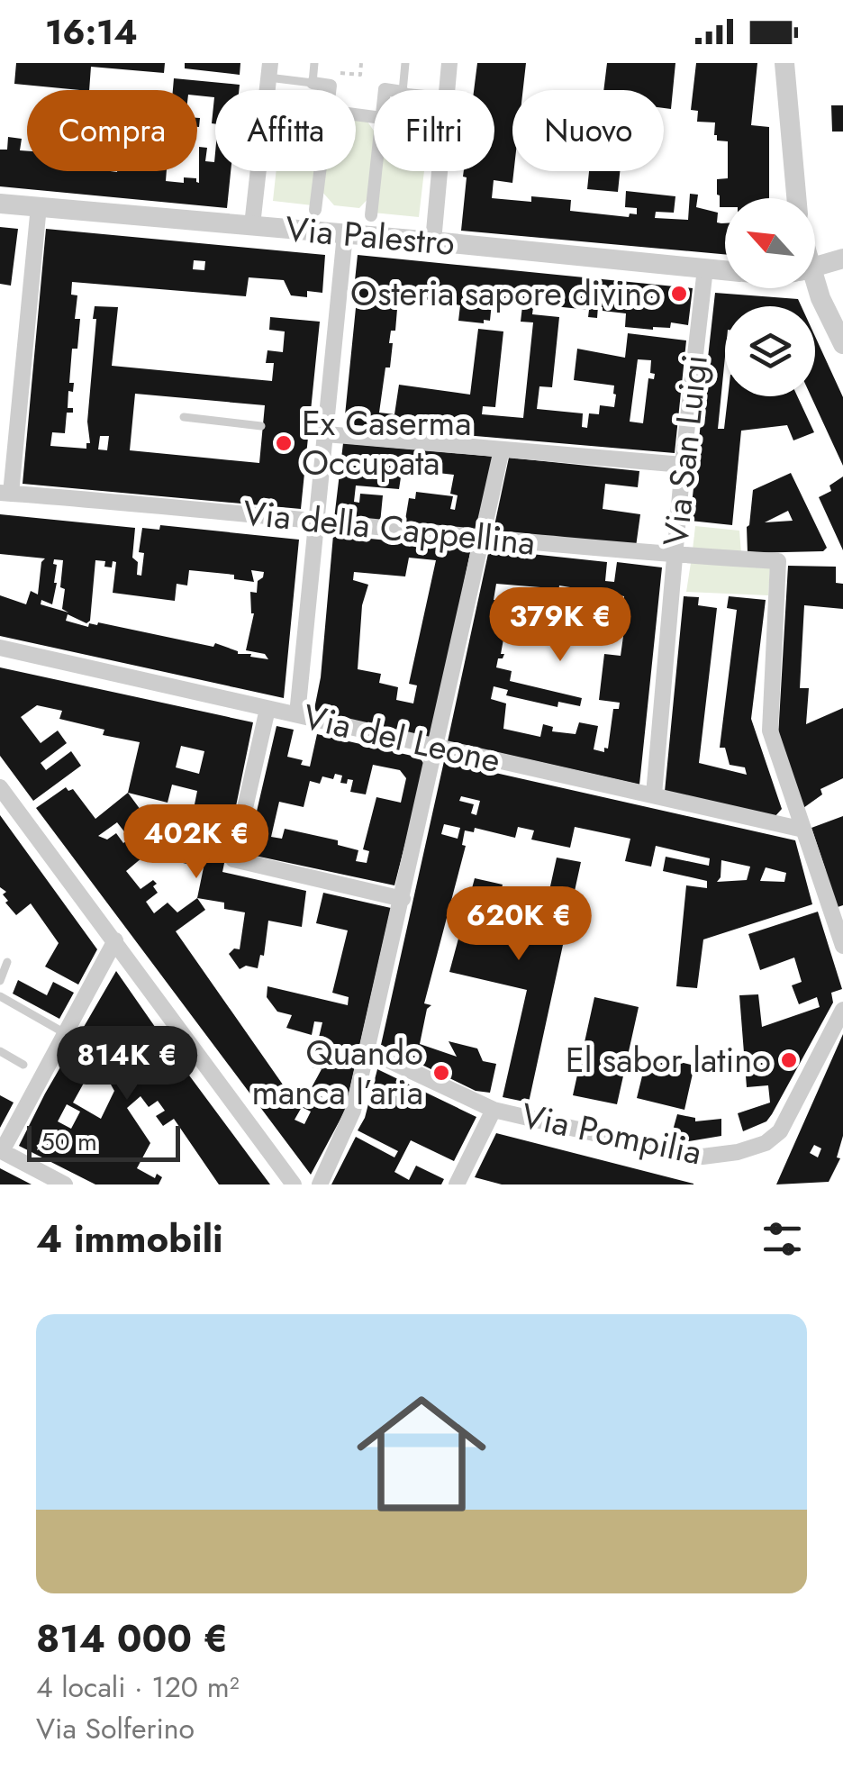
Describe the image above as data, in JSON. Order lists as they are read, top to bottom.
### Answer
{
  "streets": {
    "street": [
      "Via Palestro",
      "Via San Luigi",
      "Via della Cappellina",
      "Via del Leone",
      "Via Pompilia"
    ]
  },
  "crossings": [
    ["Via Palestro", "Via San Luigi"],
    ["Via San Luigi", "Via della Cappellina"],
    ["Via San Luigi", "Via del Leone"],
    ["Via della Cappellina", "Via del Leone"]
  ],
  "places": [
    "Osteria sapore divino",
    "Ex Caserma Occupata",
    "El sabor latino",
    "Quando manca l’aria"
  ],
  "scale_bar": "50 m",
  "north": "top left",
  "page": {
    "status": "16:14",
    "chip": [
      "Compra",
      "Affitta",
      "Filtri",
      "Nuovo"
    ],
    "price": [
      "379K €",
      "402K €",
      "620K €",
      "814K €"
    ],
    "scale": "50 m",
    "heading": "4 immobili",
    "list": [
      {
        "name": "814 000 €",
        "note": "4 locali · 120 m² · Via Solferino"
      }
    ]
  }
}
